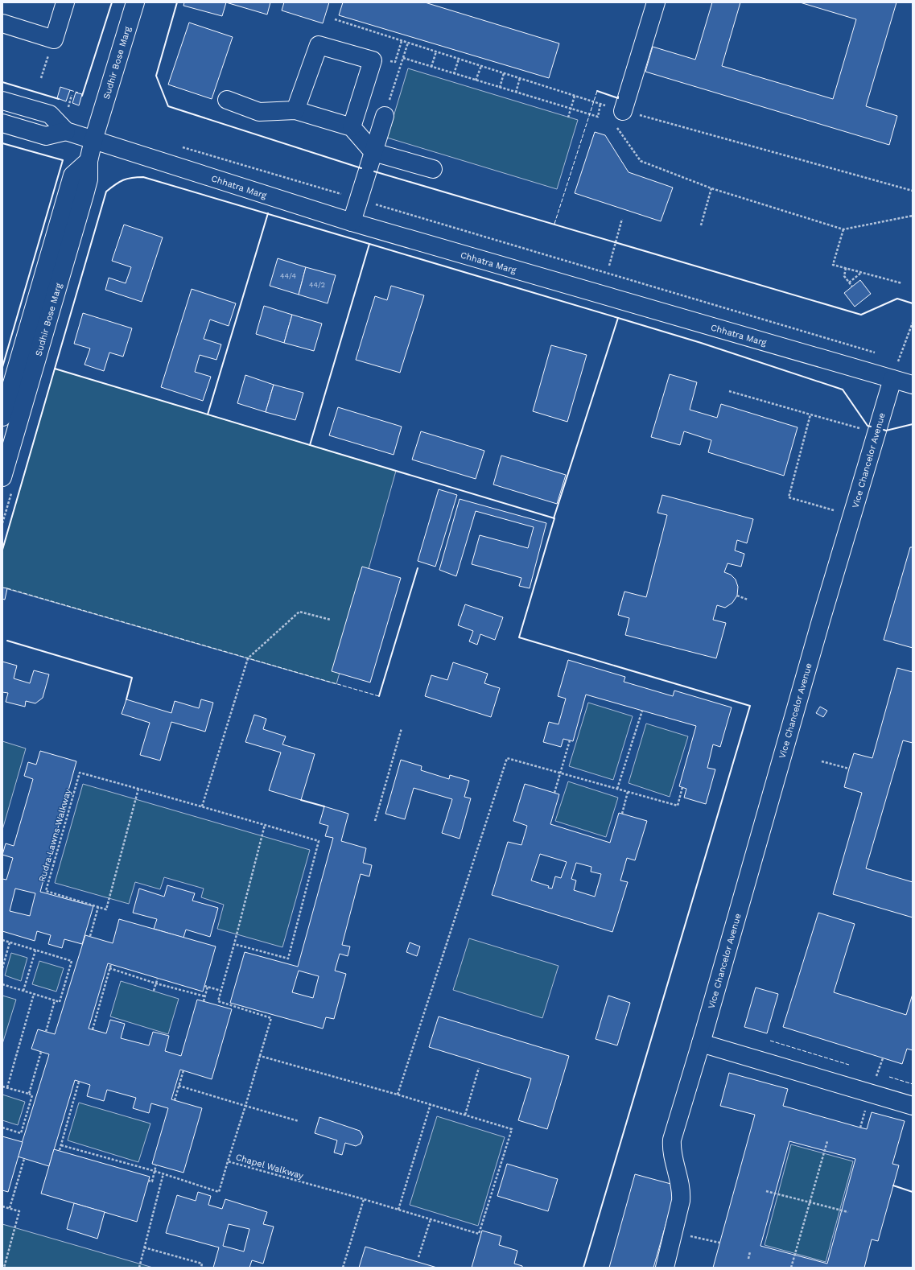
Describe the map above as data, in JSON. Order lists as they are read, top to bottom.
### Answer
{
  "streets": {
    "street": ["Sudhir Bose Marg", "Chhatra Marg", "Vice Chancelor Avenue"],
    "path": ["Rudra Lawns Walkway", "Chapel Walkway"]
  },
  "crossings": [
    ["Sudhir Bose Marg", "Chhatra Marg"],
    ["Chhatra Marg", "Vice Chancelor Avenue"]
  ],
  "house_numbers": ["44/4", "44/2"]
}
